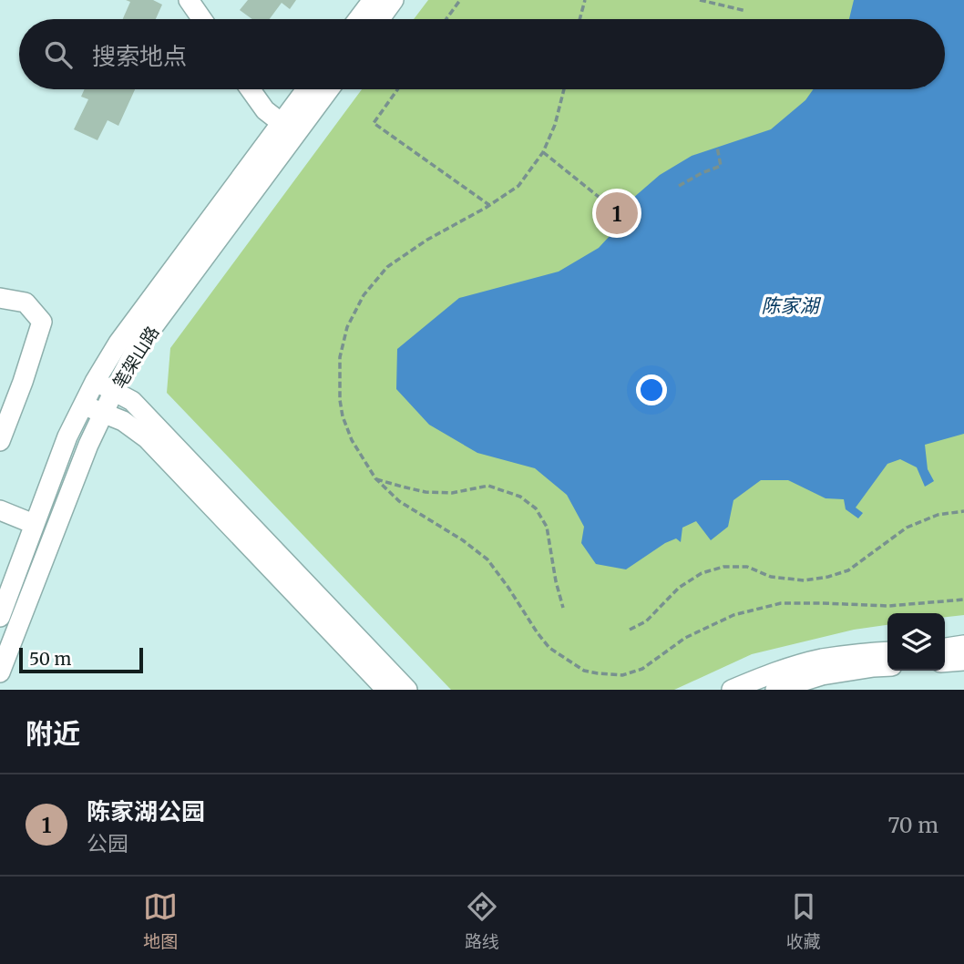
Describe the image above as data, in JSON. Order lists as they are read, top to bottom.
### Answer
{
  "streets": {
    "street": ["笔架山路"]
  },
  "water": ["陈家湖"],
  "scale_bar": "50 m",
  "page": {
    "search": "搜索地点",
    "pins": "1",
    "scale": "50 m",
    "heading": "附近",
    "list": [
      {
        "mark": "1",
        "name": "陈家湖公园",
        "note": "公园",
        "value": "70 m"
      }
    ],
    "nav": ["地图", "路线", "收藏"]
  }
}
